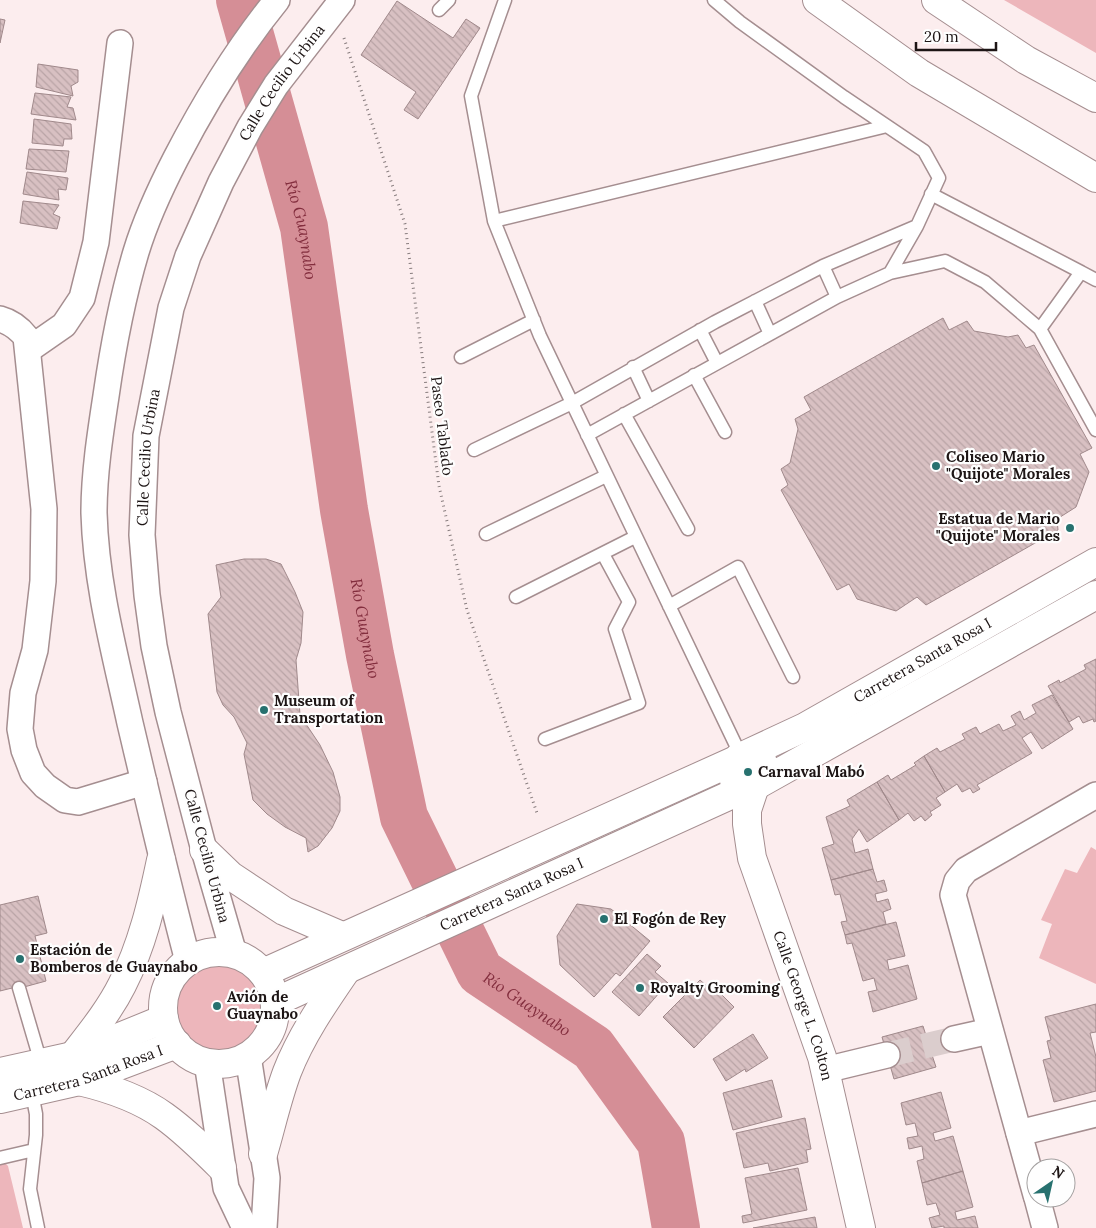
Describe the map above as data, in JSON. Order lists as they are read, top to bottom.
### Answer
{
  "streets": {
    "street": ["Calle Cecilio Urbina", "Carretera Santa Rosa I", "Calle George L. Colton"],
    "path": ["Paseo Tablado"]
  },
  "crossings": [
    ["Calle Cecilio Urbina", "Carretera Santa Rosa I"],
    ["Carretera Santa Rosa I", "Calle George L. Colton"]
  ],
  "water": ["Río Guaynabo"],
  "places": [
    "Coliseo Mario \"Quijote\" Morales",
    "Estatua de Mario \"Quijote\" Morales",
    "Museum of Transportation",
    "Carnaval Mabó",
    "El Fogón de Rey",
    "Estación de Bomberos de Guaynabo",
    "Royalty Grooming",
    "Avión de Guaynabo"
  ],
  "scale_bar": "20 m",
  "north": "top right"
}
